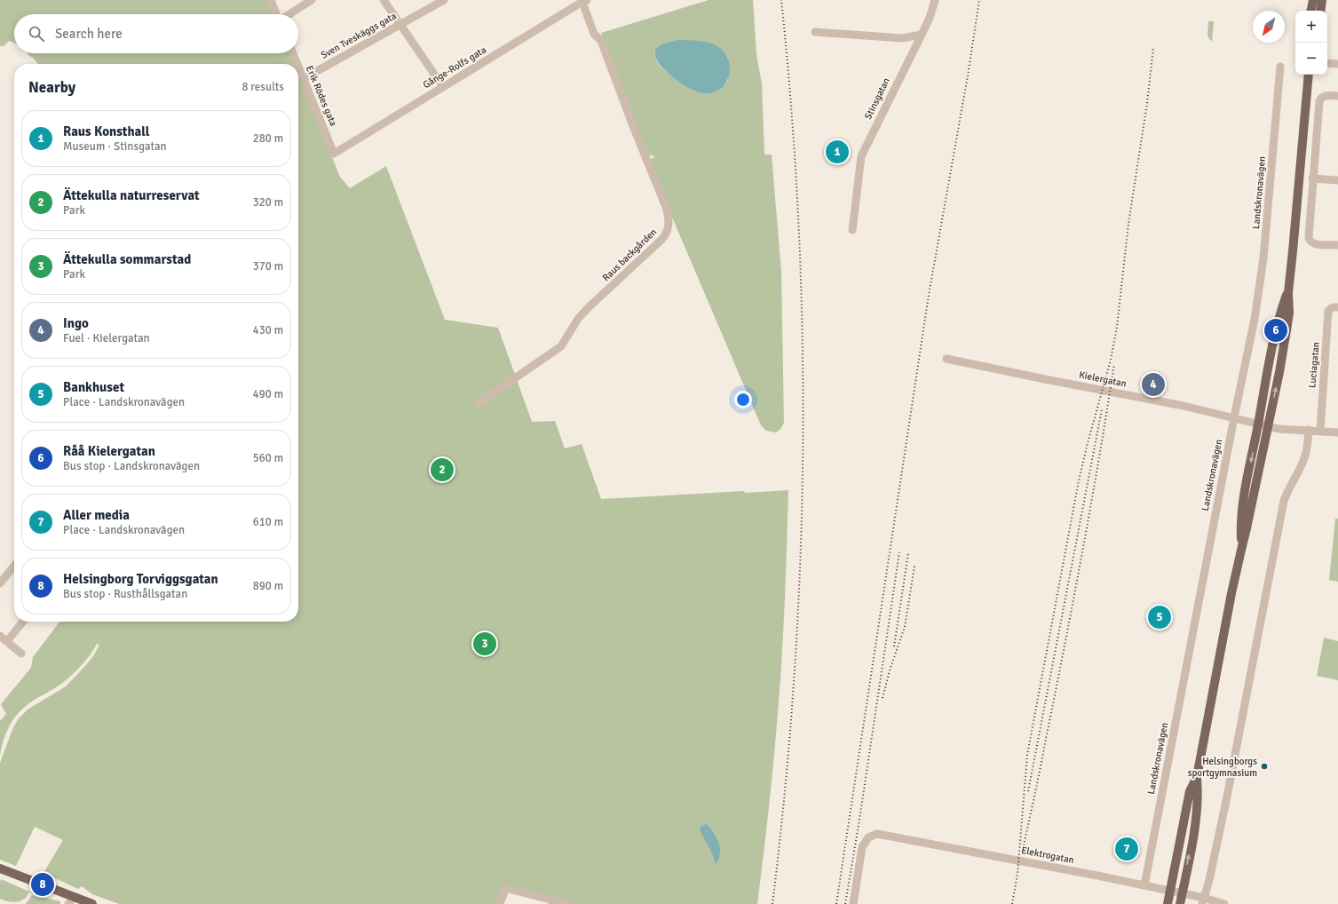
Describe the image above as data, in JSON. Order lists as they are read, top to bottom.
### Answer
{
  "streets": {
    "street": [
      "Sven Tveskäggs gata",
      "Gånge-Rolfs gata",
      "Erik Rödes gata",
      "Stinsgatan",
      "Landskronavägen",
      "Raus backgården",
      "Luciagatan",
      "Kielergatan",
      "Elektrogatan"
    ]
  },
  "crossings": [
    ["Sven Tveskäggs gata", "Erik Rödes gata"],
    ["Gånge-Rolfs gata", "Erik Rödes gata"],
    ["Gånge-Rolfs gata", "Raus backgården"],
    ["Landskronavägen", "Kielergatan"],
    ["Landskronavägen", "Elektrogatan"],
    ["Luciagatan", "Kielergatan"]
  ],
  "places": ["Helsingborgs sportgymnasium"],
  "north": "bottom left",
  "page": {
    "map_buttons": ["+", "−"],
    "search": "Search here",
    "heading": ["Nearby", "8 results"],
    "list": [
      {
        "mark": "1",
        "name": "Raus Konsthall",
        "note": "Museum · Stinsgatan",
        "value": "280 m"
      },
      {
        "mark": "2",
        "name": "Ättekulla naturreservat",
        "note": "Park",
        "value": "320 m"
      },
      {
        "mark": "3",
        "name": "Ättekulla sommarstad",
        "note": "Park",
        "value": "370 m"
      },
      {
        "mark": "4",
        "name": "Ingo",
        "note": "Fuel · Kielergatan",
        "value": "430 m"
      },
      {
        "mark": "5",
        "name": "Bankhuset",
        "note": "Place · Landskronavägen",
        "value": "490 m"
      },
      {
        "mark": "6",
        "name": "Råå Kielergatan",
        "note": "Bus stop · Landskronavägen",
        "value": "560 m"
      },
      {
        "mark": "7",
        "name": "Aller media",
        "note": "Place · Landskronavägen",
        "value": "610 m"
      },
      {
        "mark": "8",
        "name": "Helsingborg Torviggsgatan",
        "note": "Bus stop · Rusthållsgatan",
        "value": "890 m"
      }
    ],
    "pins": [
      "1",
      "6",
      "4",
      "2",
      "5",
      "3",
      "7",
      "8"
    ]
  }
}
